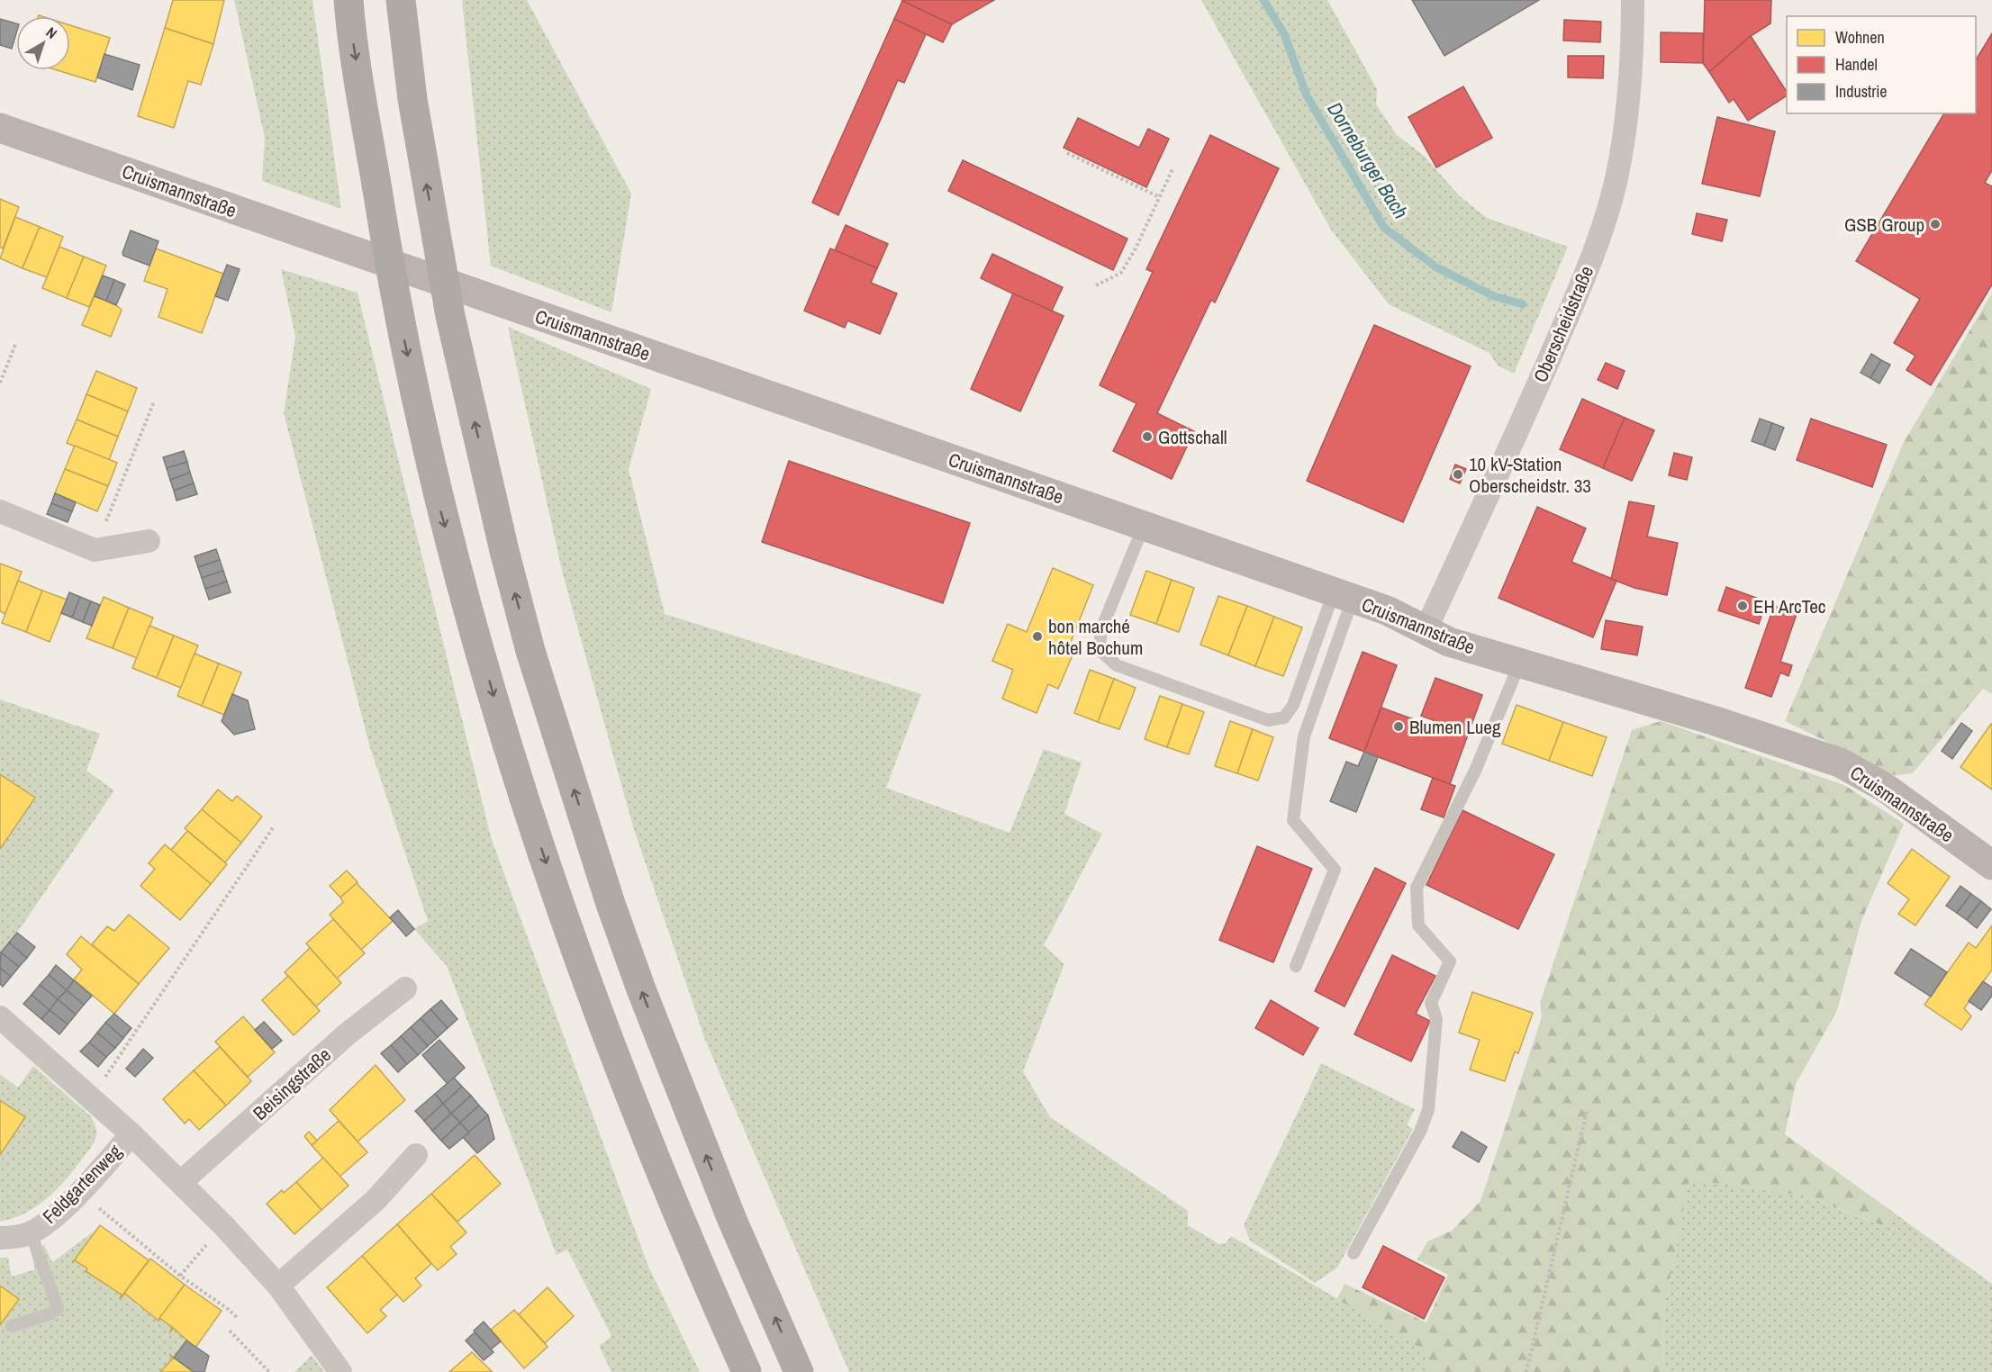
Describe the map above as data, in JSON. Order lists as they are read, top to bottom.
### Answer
{
  "streets": {
    "street": [
      "Cruismannstraße",
      "Oberscheidstraße",
      "Beisingstraße",
      "Feldgartenweg"
    ]
  },
  "crossings": [
    ["Cruismannstraße", "Oberscheidstraße"]
  ],
  "water": ["Dorneburger Bach"],
  "places": [
    "GSB Group",
    "Gottschall",
    "10 kV-Station Oberscheidstr. 33",
    "EH ArcTec",
    "bon marché hôtel Bochum",
    "Blumen Lueg"
  ],
  "legend": ["Wohnen", "Handel", "Industrie"],
  "north": "top right"
}
